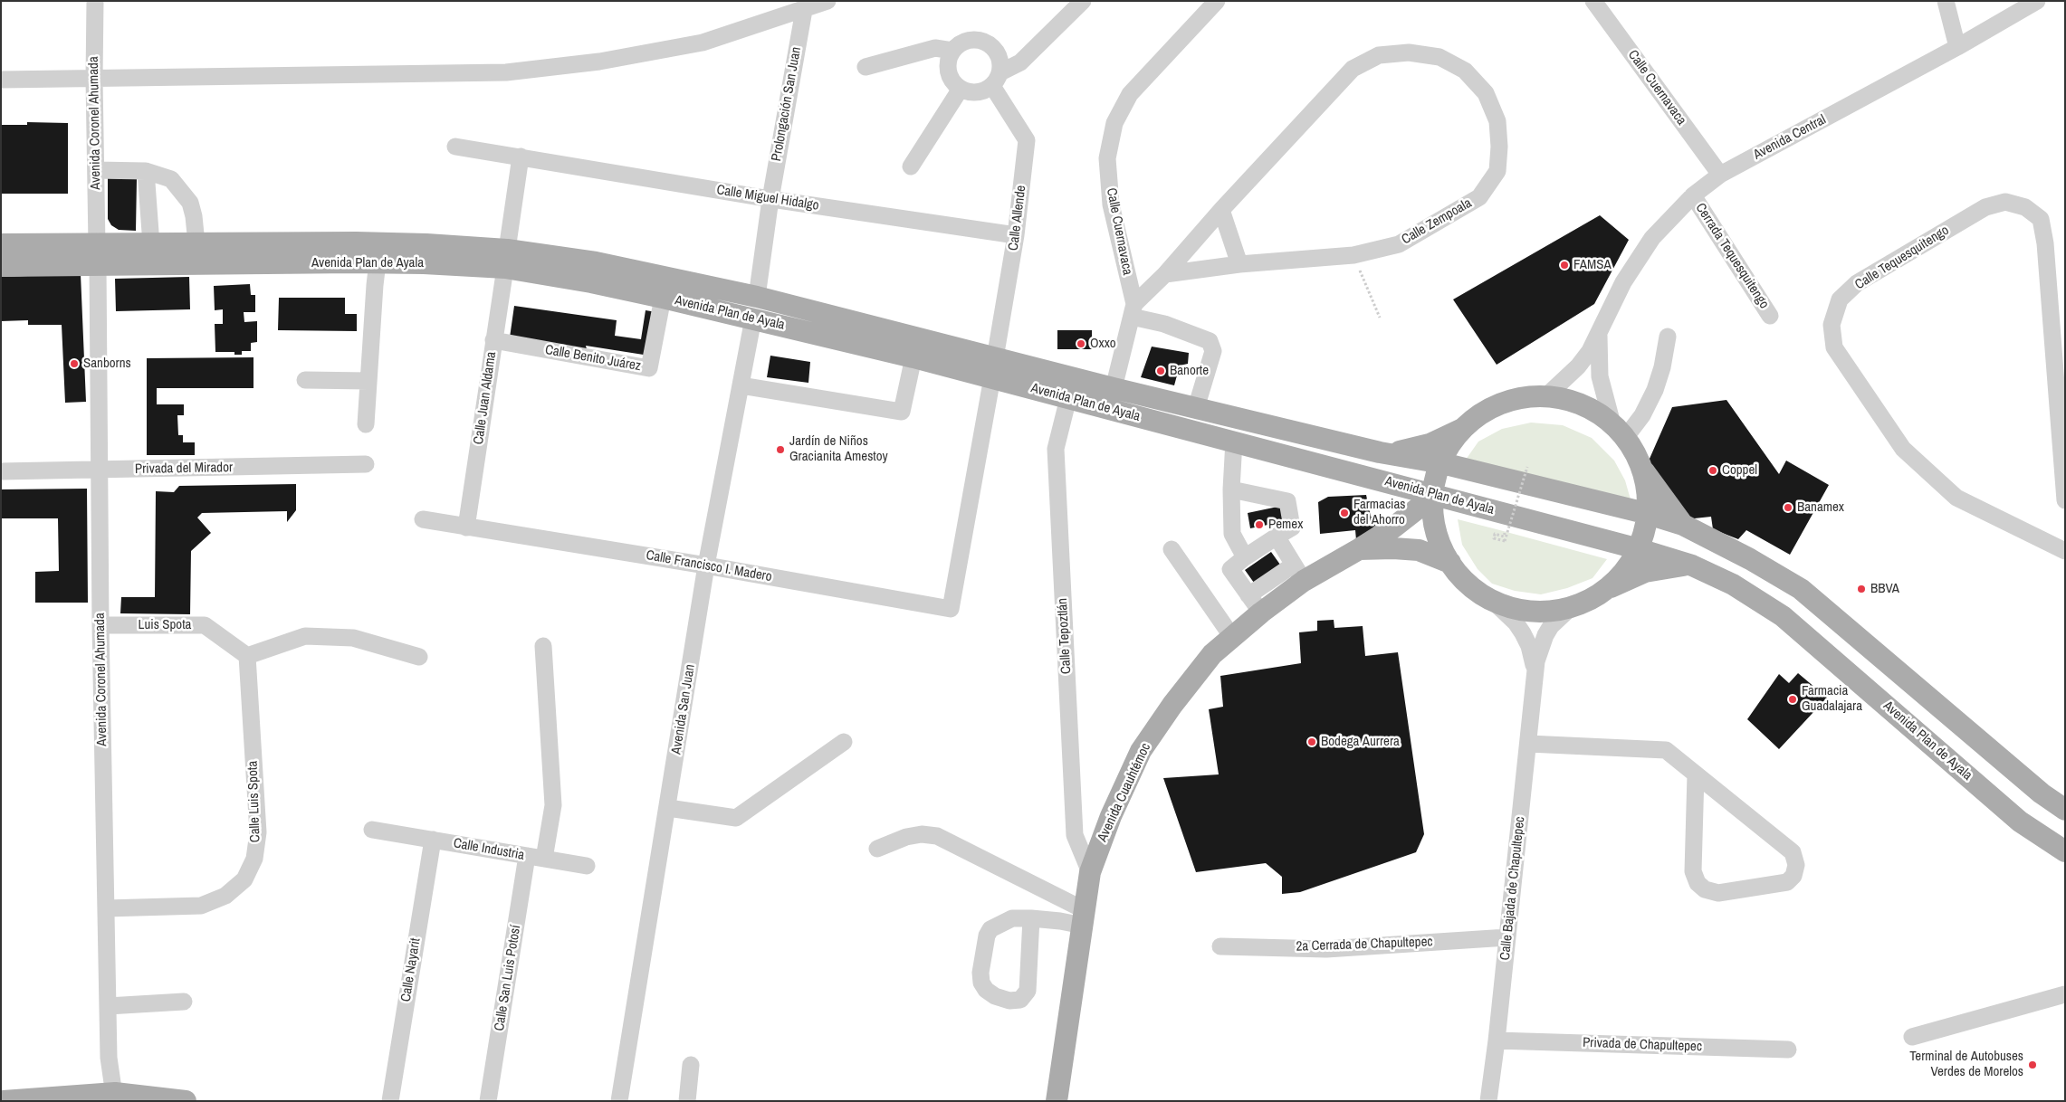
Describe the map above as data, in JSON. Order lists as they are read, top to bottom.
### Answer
{
  "streets": {
    "main road": ["Avenida Plan de Ayala", "Avenida Cuauhtémoc"],
    "street": [
      "Calle Cuernavaca",
      "Prolongación San Juan",
      "Avenida Coronel Ahumada",
      "Avenida Central",
      "Calle Miguel Hidalgo",
      "Calle Allende",
      "Calle Zempoala",
      "Cerrada Tequesquitengo",
      "Calle Tequesquitengo",
      "Calle Benito Juárez",
      "Calle Juan Aldama",
      "Privada del Mirador",
      "Calle Francisco I. Madero",
      "Luis Spota",
      "Calle Tepoztlán",
      "Avenida San Juan",
      "Calle Luis Spota",
      "Calle Industria",
      "Calle Bajada de Chapultepec",
      "2a Cerrada de Chapultepec",
      "Calle Nayarit",
      "Calle San Luis Potosí",
      "Privada de Chapultepec"
    ]
  },
  "crossings": [
    ["Calle Cuernavaca", "Avenida Central"],
    ["Calle Cuernavaca", "Calle Zempoala"],
    ["Calle Cuernavaca", "Avenida Plan de Ayala"],
    ["Prolongación San Juan", "Calle Miguel Hidalgo"],
    ["Avenida Coronel Ahumada", "Avenida Plan de Ayala"],
    ["Avenida Coronel Ahumada", "Privada del Mirador"],
    ["Avenida Coronel Ahumada", "Luis Spota"],
    ["Avenida Coronel Ahumada", "Calle Luis Spota"],
    ["Avenida Central", "Cerrada Tequesquitengo"],
    ["Calle Miguel Hidalgo", "Calle Allende"],
    ["Calle Miguel Hidalgo", "Calle Juan Aldama"],
    ["Calle Allende", "Avenida Plan de Ayala"],
    ["Calle Allende", "Calle Francisco I. Madero"],
    ["Avenida Plan de Ayala", "Calle Benito Juárez"],
    ["Avenida Plan de Ayala", "Calle Juan Aldama"],
    ["Avenida Plan de Ayala", "Calle Tepoztlán"],
    ["Avenida Plan de Ayala", "Avenida San Juan"],
    ["Avenida Plan de Ayala", "Avenida Cuauhtémoc"],
    ["Calle Benito Juárez", "Calle Juan Aldama"],
    ["Calle Juan Aldama", "Calle Francisco I. Madero"],
    ["Calle Francisco I. Madero", "Avenida San Juan"],
    ["Luis Spota", "Calle Luis Spota"],
    ["Calle Tepoztlán", "Avenida Cuauhtémoc"],
    ["Calle Industria", "Calle Nayarit"],
    ["Calle Industria", "Calle San Luis Potosí"],
    ["Calle Bajada de Chapultepec", "2a Cerrada de Chapultepec"],
    ["Calle Bajada de Chapultepec", "Privada de Chapultepec"]
  ],
  "places": [
    "FAMSA",
    "Oxxo",
    "Sanborns",
    "Banorte",
    "Jardín de Niños Gracianita Amestoy",
    "Coppel",
    "Banamex",
    "Farmacias del Ahorro",
    "Pemex",
    "BBVA",
    "Farmacia Guadalajara",
    "Bodega Aurrera",
    "Terminal de Autobuses Verdes de Morelos"
  ]
}
